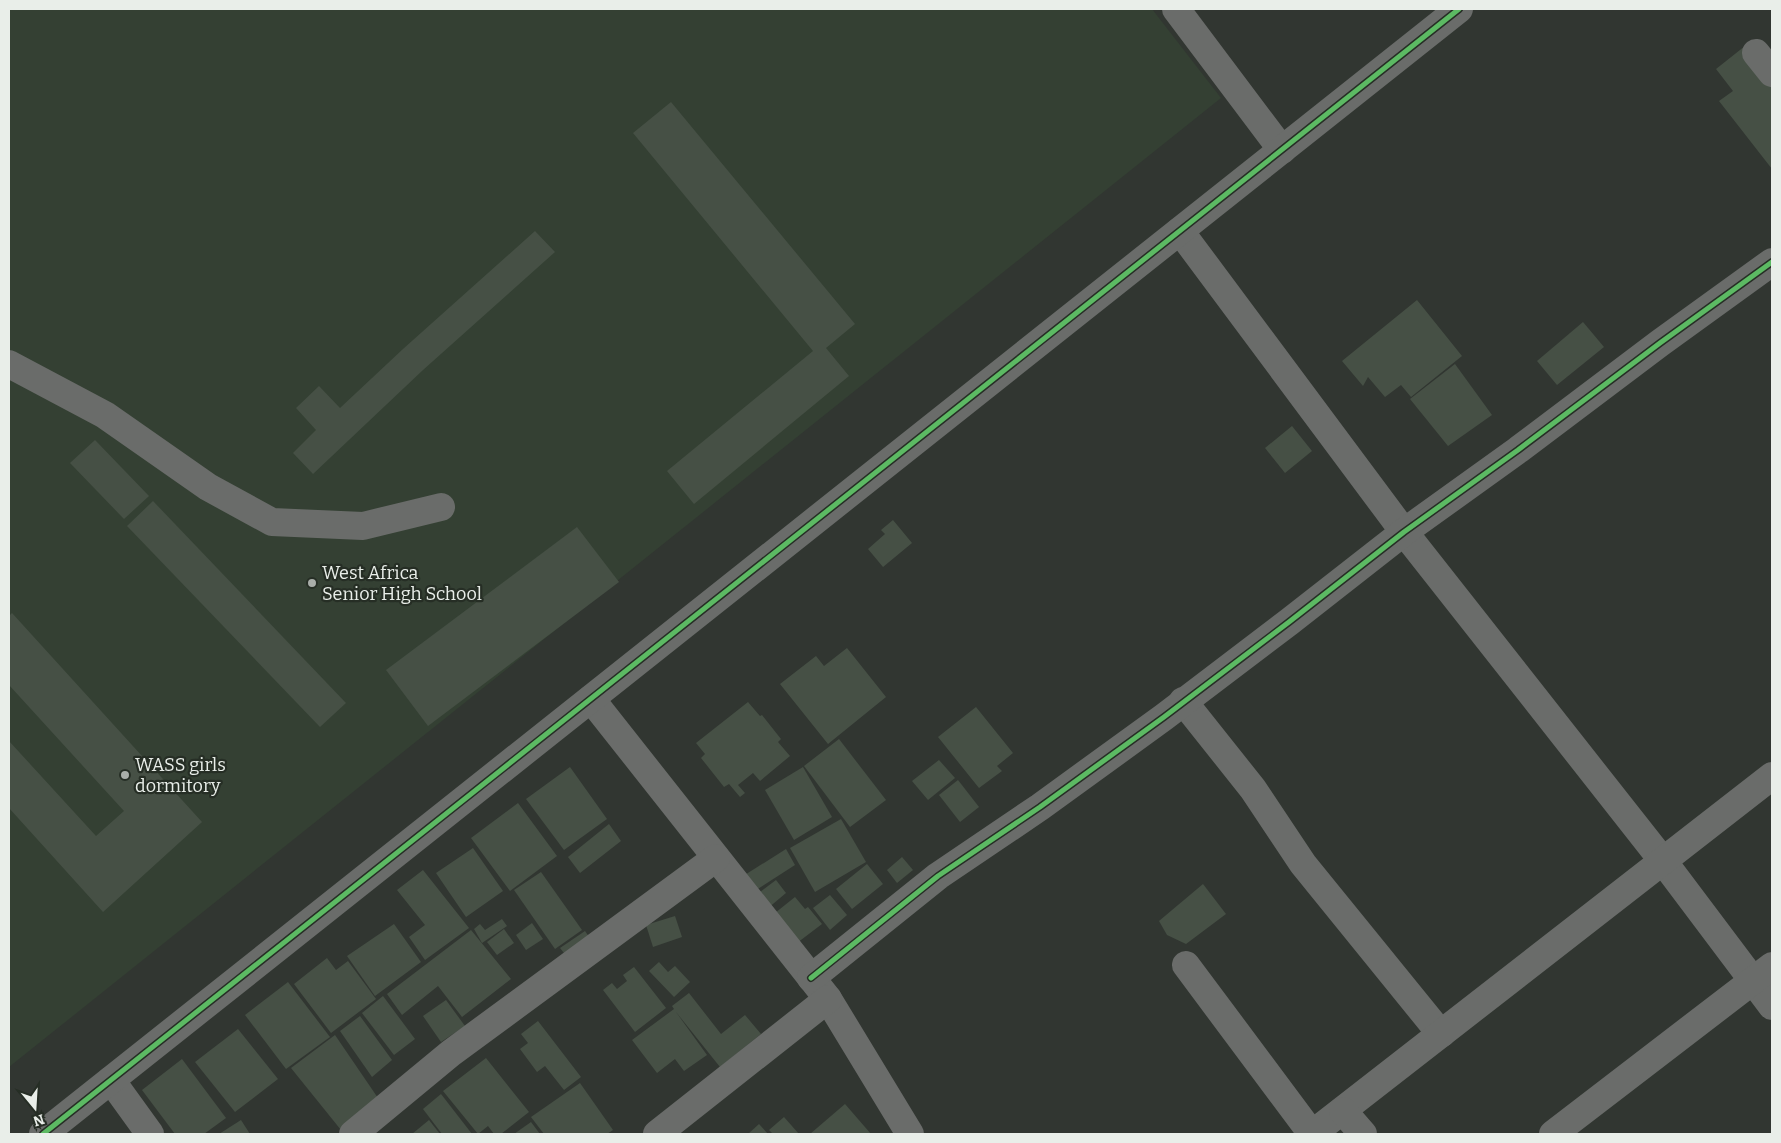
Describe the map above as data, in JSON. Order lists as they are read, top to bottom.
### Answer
{
  "places": ["West Africa Senior High School", "WASS girls dormitory"],
  "north": "bottom"
}
